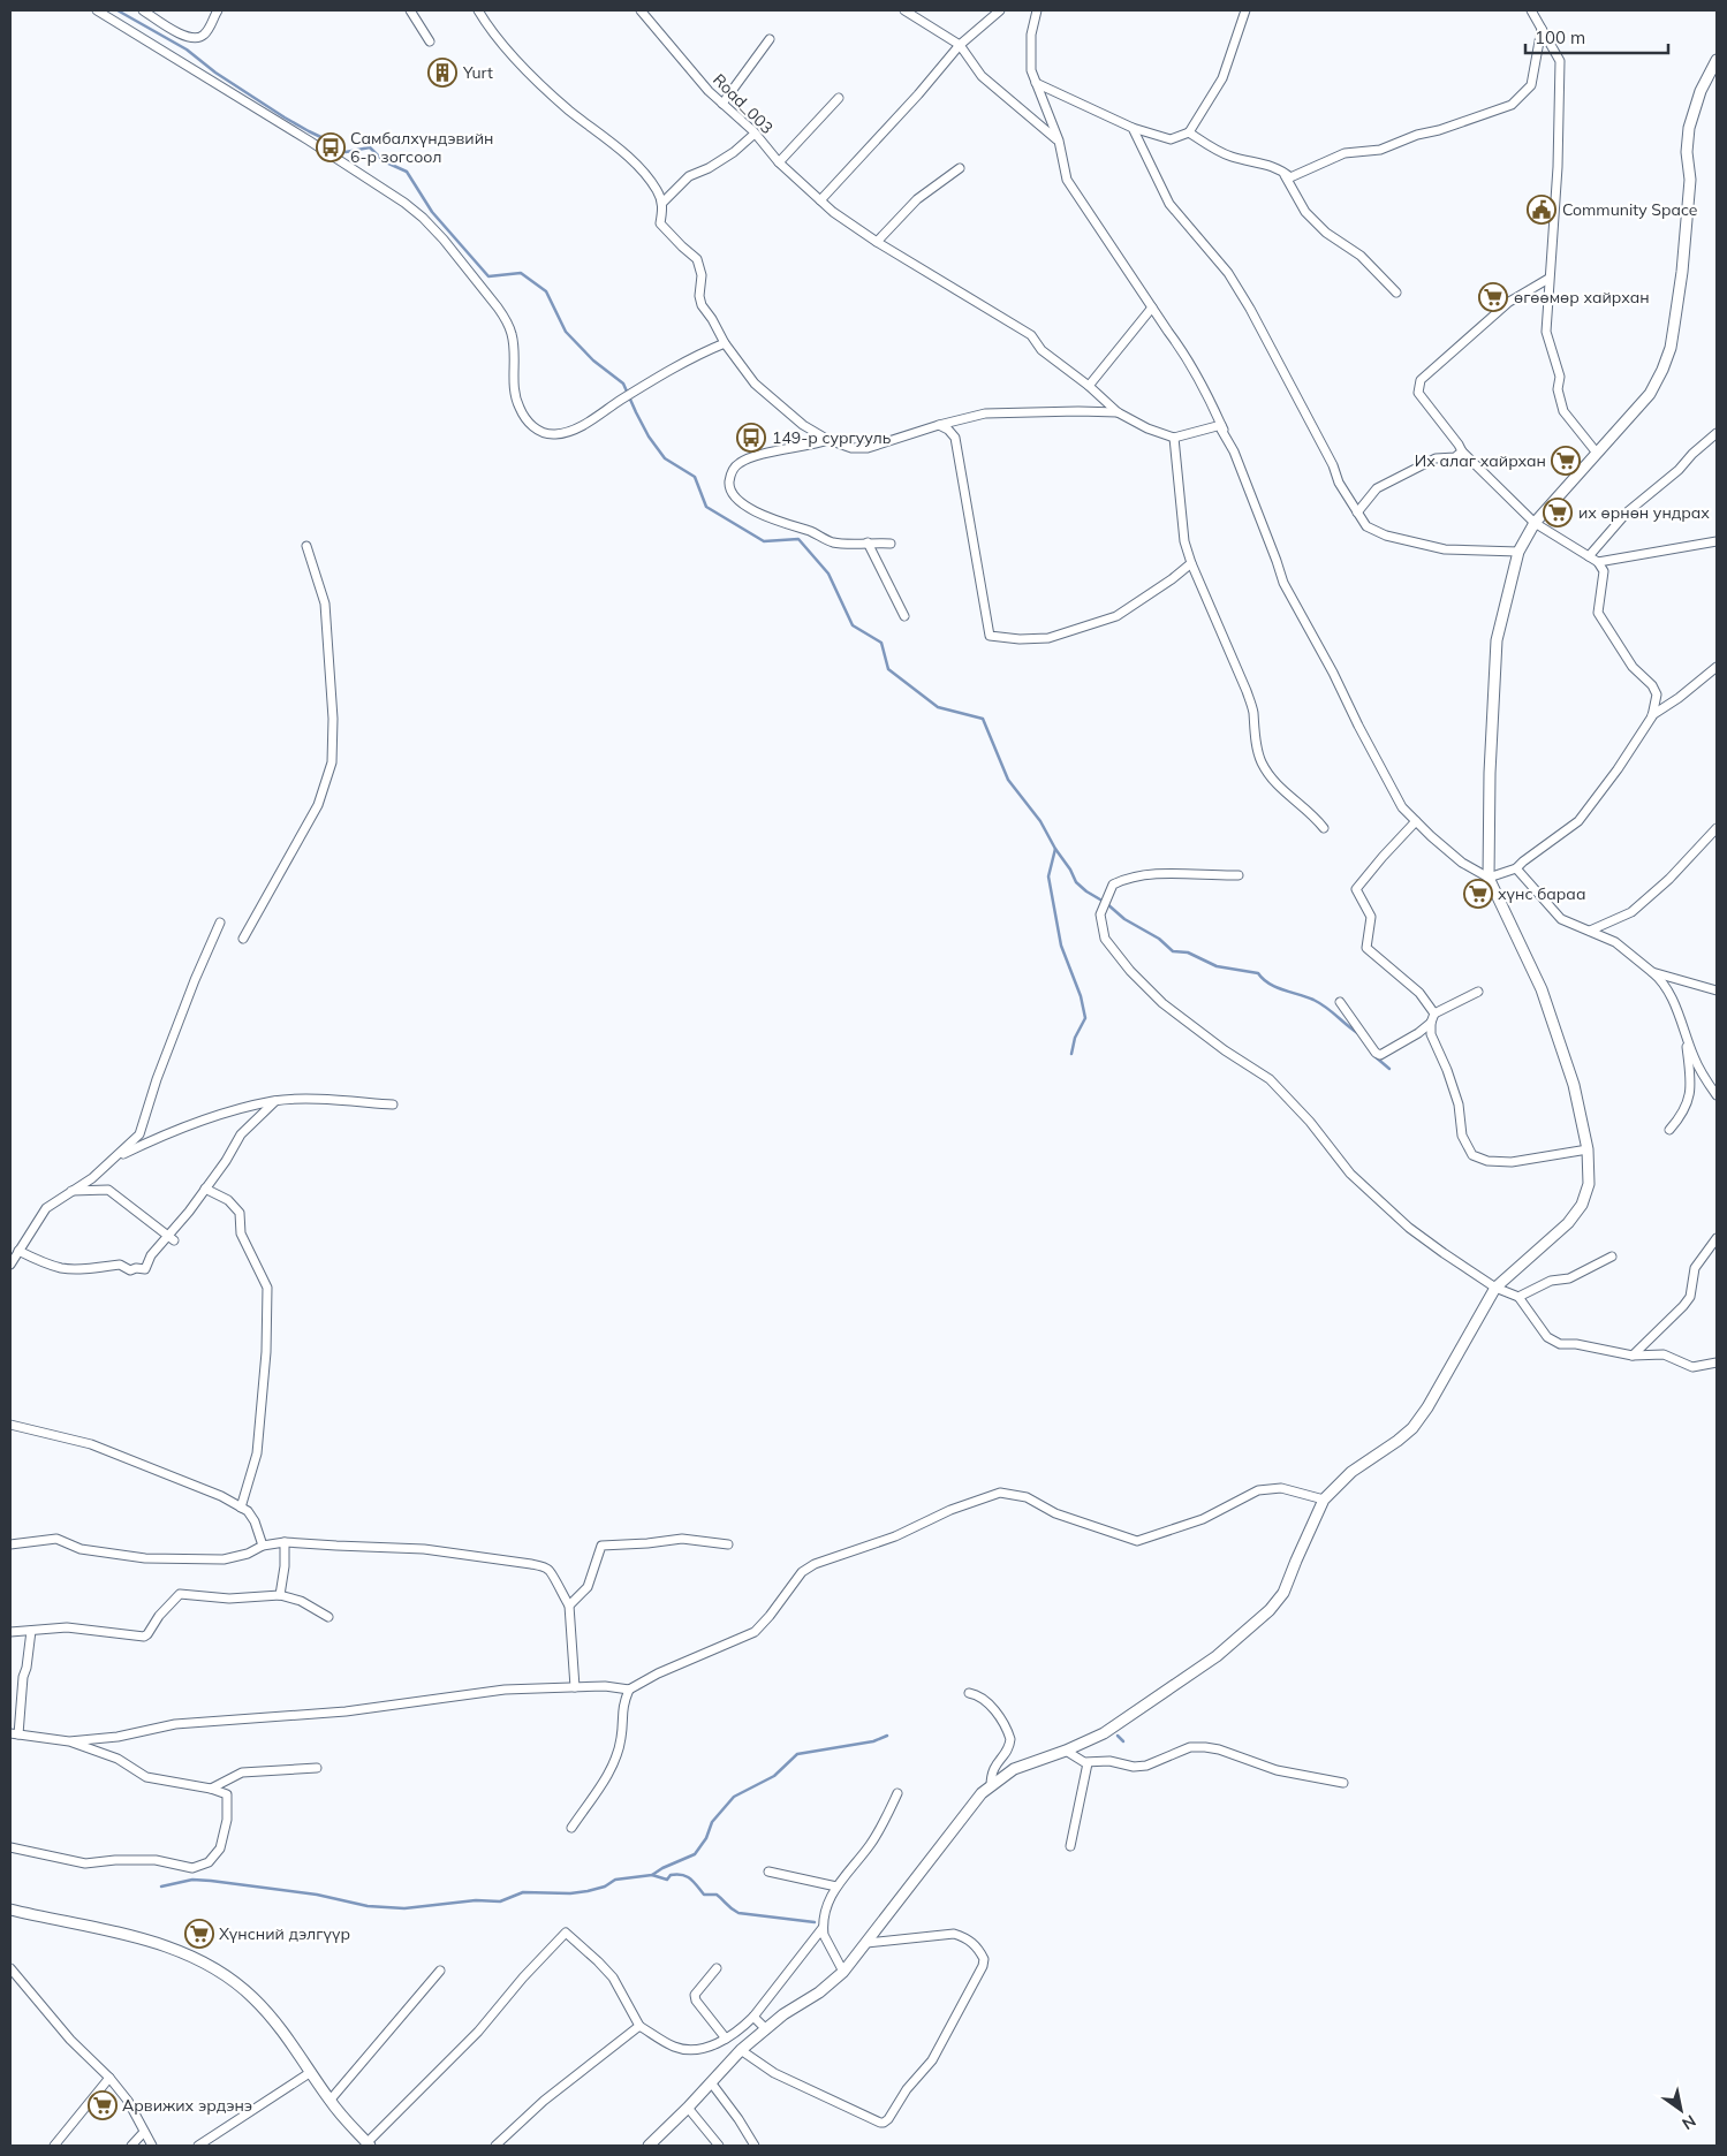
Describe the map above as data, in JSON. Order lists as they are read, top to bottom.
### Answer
{
  "streets": {
    "street": ["Road_003"]
  },
  "places": {
    "building": ["Yurt"],
    "bus stop": ["Самбалхүндэвийн 6-р зогсоол", "149-р сургууль"],
    "public building": ["Community Space"],
    "supermarket": [
      "өгөөмөр хайрхан",
      "Их алаг хайрхан",
      "их өрнөн ундрах",
      "хүнс бараа",
      "Хүнсний дэлгүүр",
      "Арвижих эрдэнэ"
    ]
  },
  "scale_bar": "100 m",
  "north": "bottom right"
}
